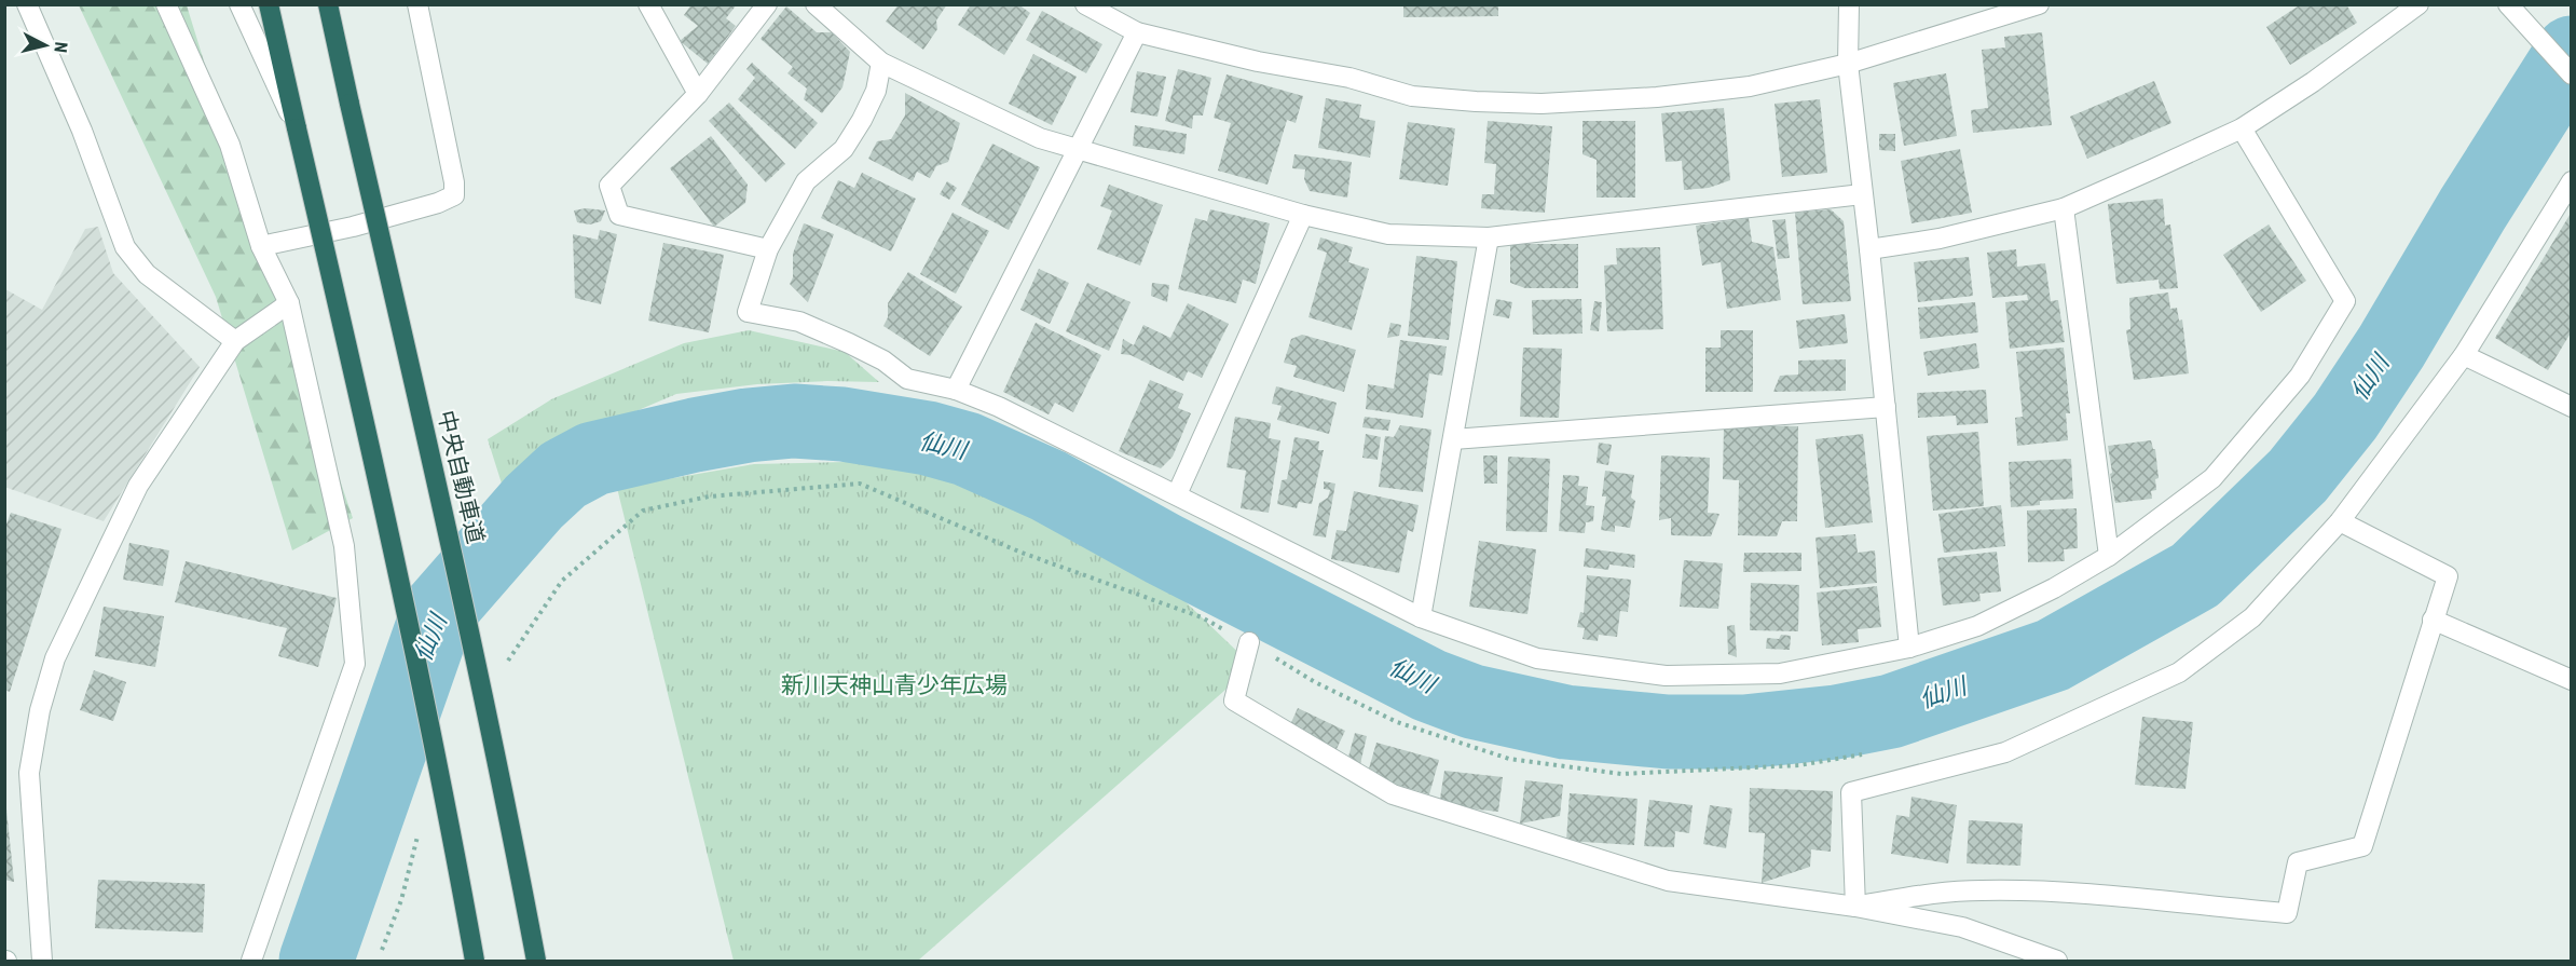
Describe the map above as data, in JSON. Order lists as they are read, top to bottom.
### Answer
{
  "streets": {
    "highway": ["中央自動車道"]
  },
  "water": ["仙川"],
  "parks": ["新川天神山青少年広場"],
  "north": "right"
}
